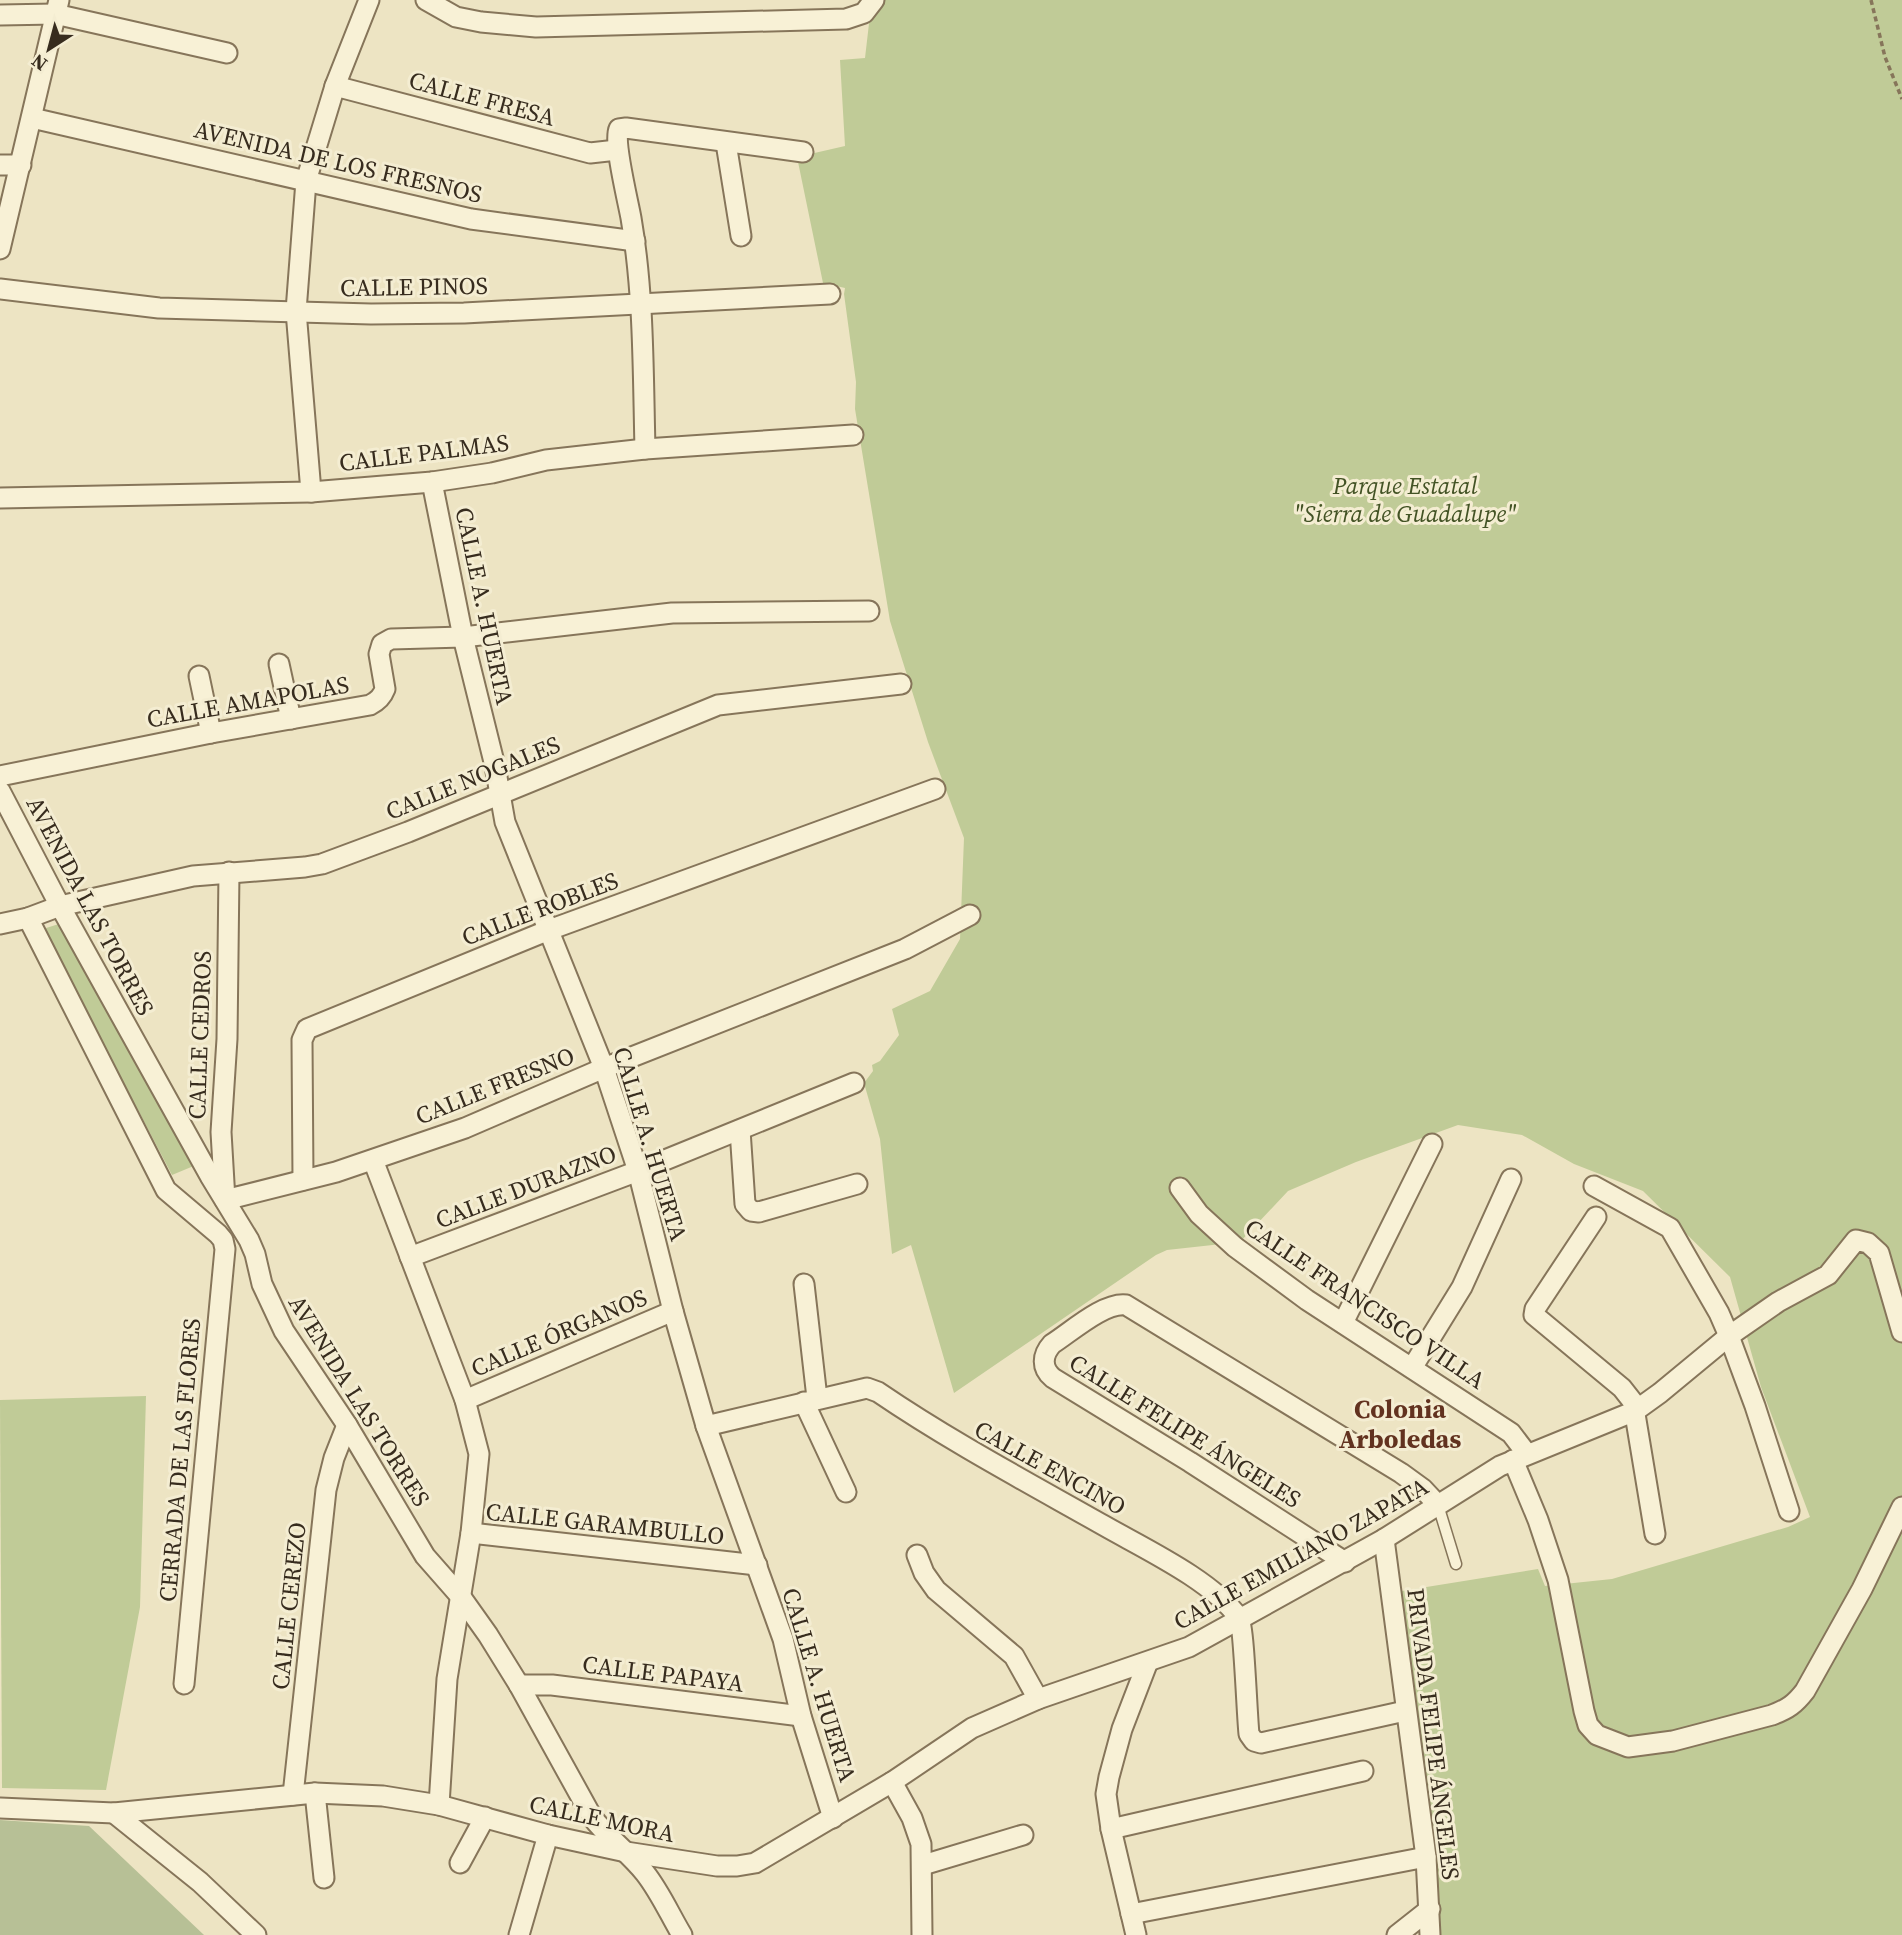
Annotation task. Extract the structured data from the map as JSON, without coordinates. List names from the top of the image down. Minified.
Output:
{"streets":{"street":["CALLE FRESA","AVENIDA DE LOS FRESNOS","CALLE PINOS","CALLE PALMAS","CALLE A. HUERTA","CALLE AMAPOLAS","CALLE NOGALES","AVENIDA LAS TORRES","CALLE ROBLES","CALLE CEDROS","CALLE FRESNO","CALLE DURAZNO","CALLE FRANCISCO VILLA","CALLE ÓRGANOS","CALLE FELIPE ÁNGELES","CERRADA DE LAS FLORES","CALLE ENCINO","CALLE GARAMBULLO","CALLE EMILIANO ZAPATA","CALLE CEREZO","CALLE PAPAYA","PRIVADA FELIPE ÁNGELES","CALLE MORA"]},"crossings":[["CALLE PALMAS","CALLE A. HUERTA"],["CALLE A. HUERTA","CALLE AMAPOLAS"],["CALLE A. HUERTA","CALLE NOGALES"],["CALLE A. HUERTA","CALLE ROBLES"],["CALLE A. HUERTA","CALLE FRESNO"],["CALLE A. HUERTA","CALLE DURAZNO"],["CALLE A. HUERTA","CALLE ÓRGANOS"],["CALLE A. HUERTA","CALLE ENCINO"],["CALLE A. HUERTA","CALLE GARAMBULLO"],["CALLE A. HUERTA","CALLE PAPAYA"],["CALLE A. HUERTA","CALLE MORA"],["CALLE NOGALES","AVENIDA LAS TORRES"],["CALLE NOGALES","CALLE CEDROS"],["CALLE NOGALES","CERRADA DE LAS FLORES"],["AVENIDA LAS TORRES","CALLE CEDROS"],["AVENIDA LAS TORRES","CALLE FRESNO"],["AVENIDA LAS TORRES","CALLE GARAMBULLO"],["AVENIDA LAS TORRES","CALLE CEREZO"],["AVENIDA LAS TORRES","CALLE PAPAYA"],["AVENIDA LAS TORRES","CALLE MORA"],["CALLE ROBLES","CALLE FRESNO"],["CALLE CEDROS","CALLE FRESNO"],["CALLE FRANCISCO VILLA","CALLE EMILIANO ZAPATA"],["CALLE FELIPE ÁNGELES","CALLE EMILIANO ZAPATA"],["CALLE ENCINO","CALLE EMILIANO ZAPATA"],["CALLE GARAMBULLO","CALLE MORA"],["CALLE EMILIANO ZAPATA","PRIVADA FELIPE ÁNGELES"],["CALLE EMILIANO ZAPATA","CALLE MORA"],["CALLE CEREZO","CALLE MORA"]],"districts":["Colonia Arboledas"],"parks":["Parque Estatal \"Sierra de Guadalupe\""],"north":"bottom left"}
